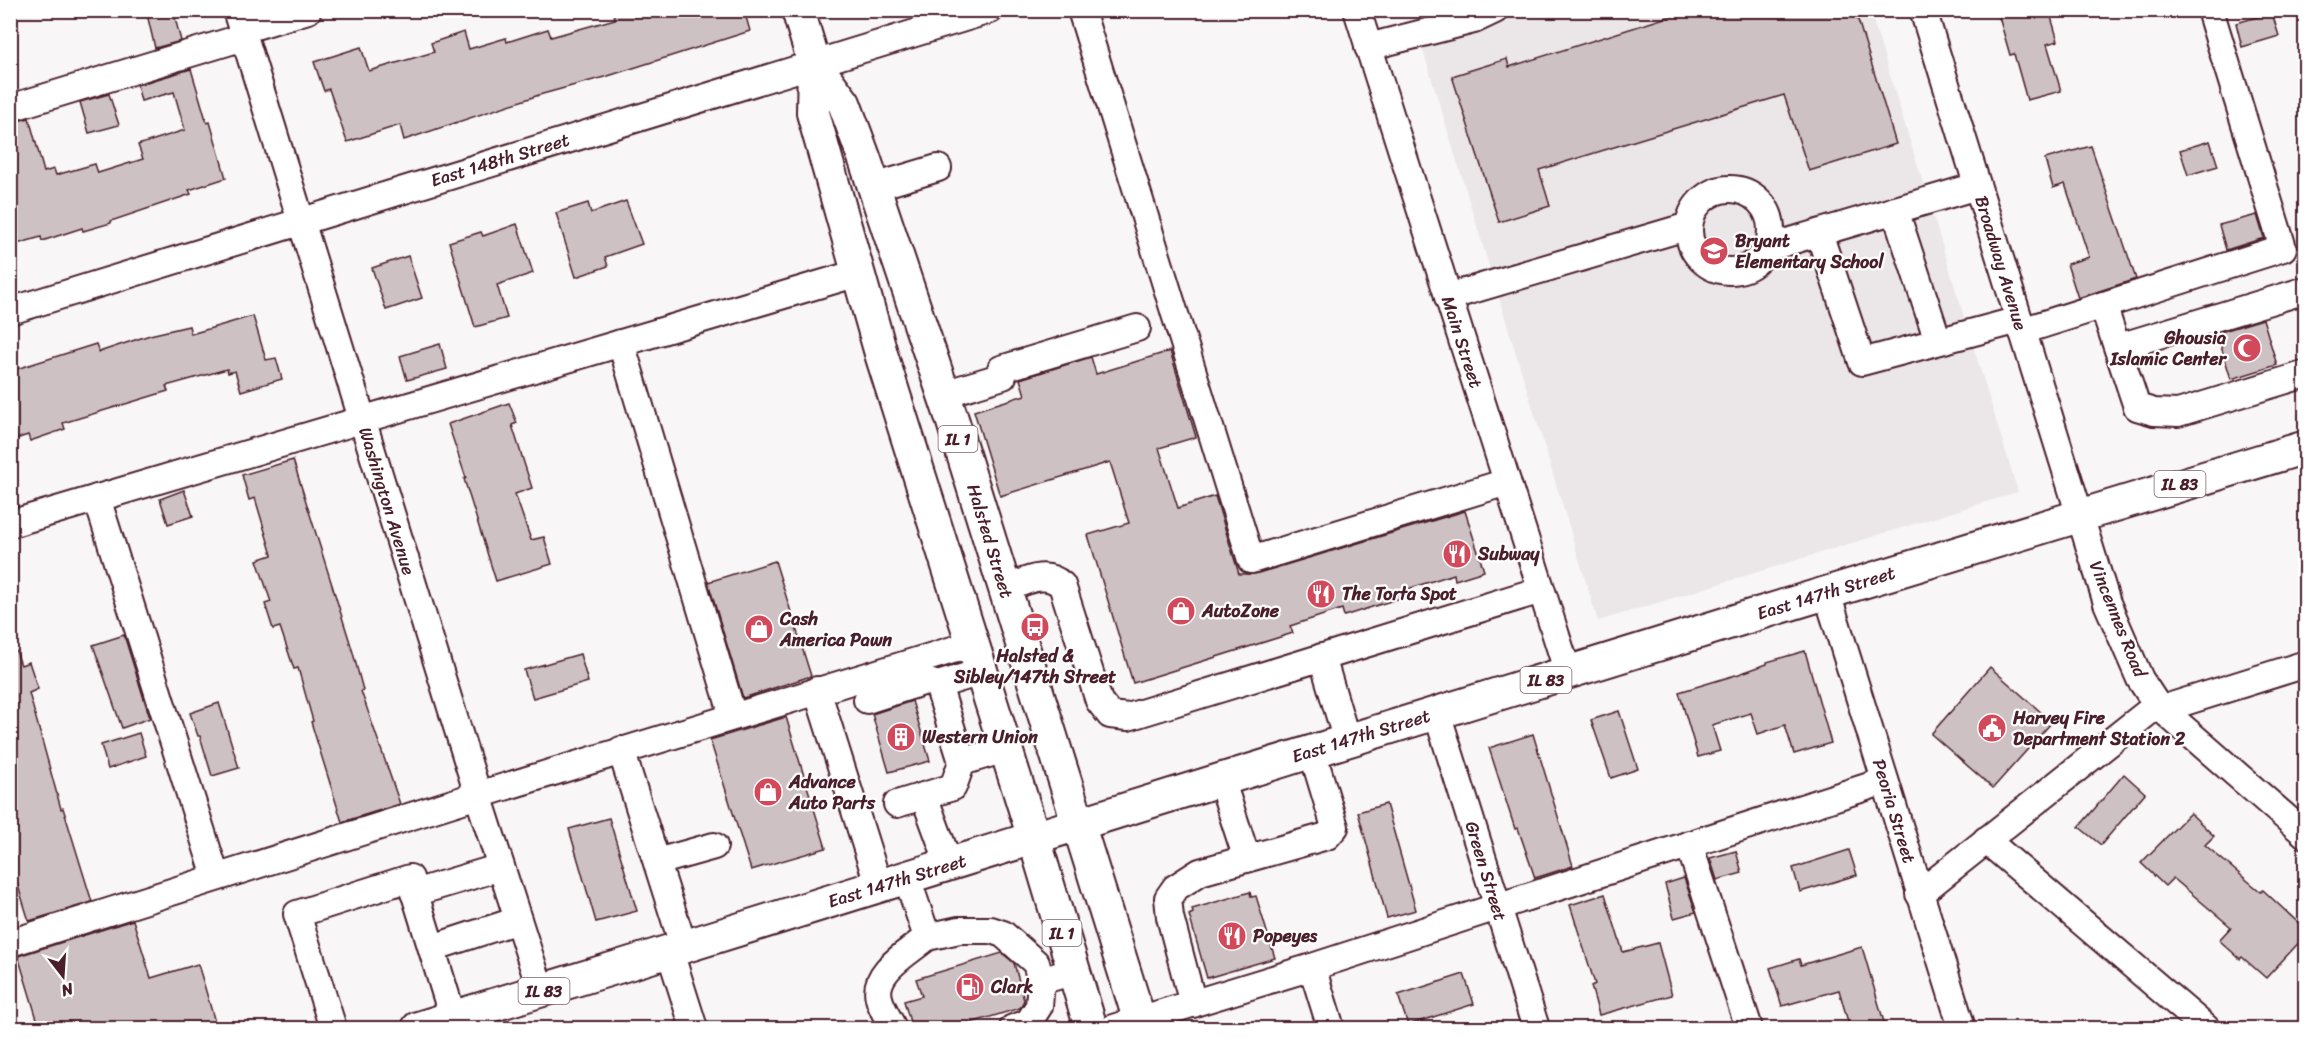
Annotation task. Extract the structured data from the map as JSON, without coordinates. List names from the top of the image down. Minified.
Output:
{"streets":{"main road":["IL 1","IL 83","Halsted Street","East 147th Street"],"street":["East 148th Street","Broadway Avenue","Main Street","Washington Avenue","Vincennes Road","Peoria Street","Green Street"]},"crossings":[["East 148th Street","Washington Avenue"],["East 148th Street","Halsted Street"],["Broadway Avenue","East 147th Street"],["Broadway Avenue","Vincennes Road"],["Main Street","East 147th Street"],["Washington Avenue","East 147th Street"],["Halsted Street","East 147th Street"],["East 147th Street","Vincennes Road"],["East 147th Street","Peoria Street"],["East 147th Street","Green Street"]],"places":{"school or university":["Bryant Elementary School"],"mosque":["Ghousia Islamic Center"],"restaurant":["Subway","The Torta Spot","Popeyes"],"shop":["AutoZone","Cash America Pawn","Advance Auto Parts"],"bus stop":["Halsted & Sibley/147th Street"],"public building":["Harvey Fire Department Station 2"],"building":["Western Union"],"fuel station":["Clark"]},"north":"bottom"}
